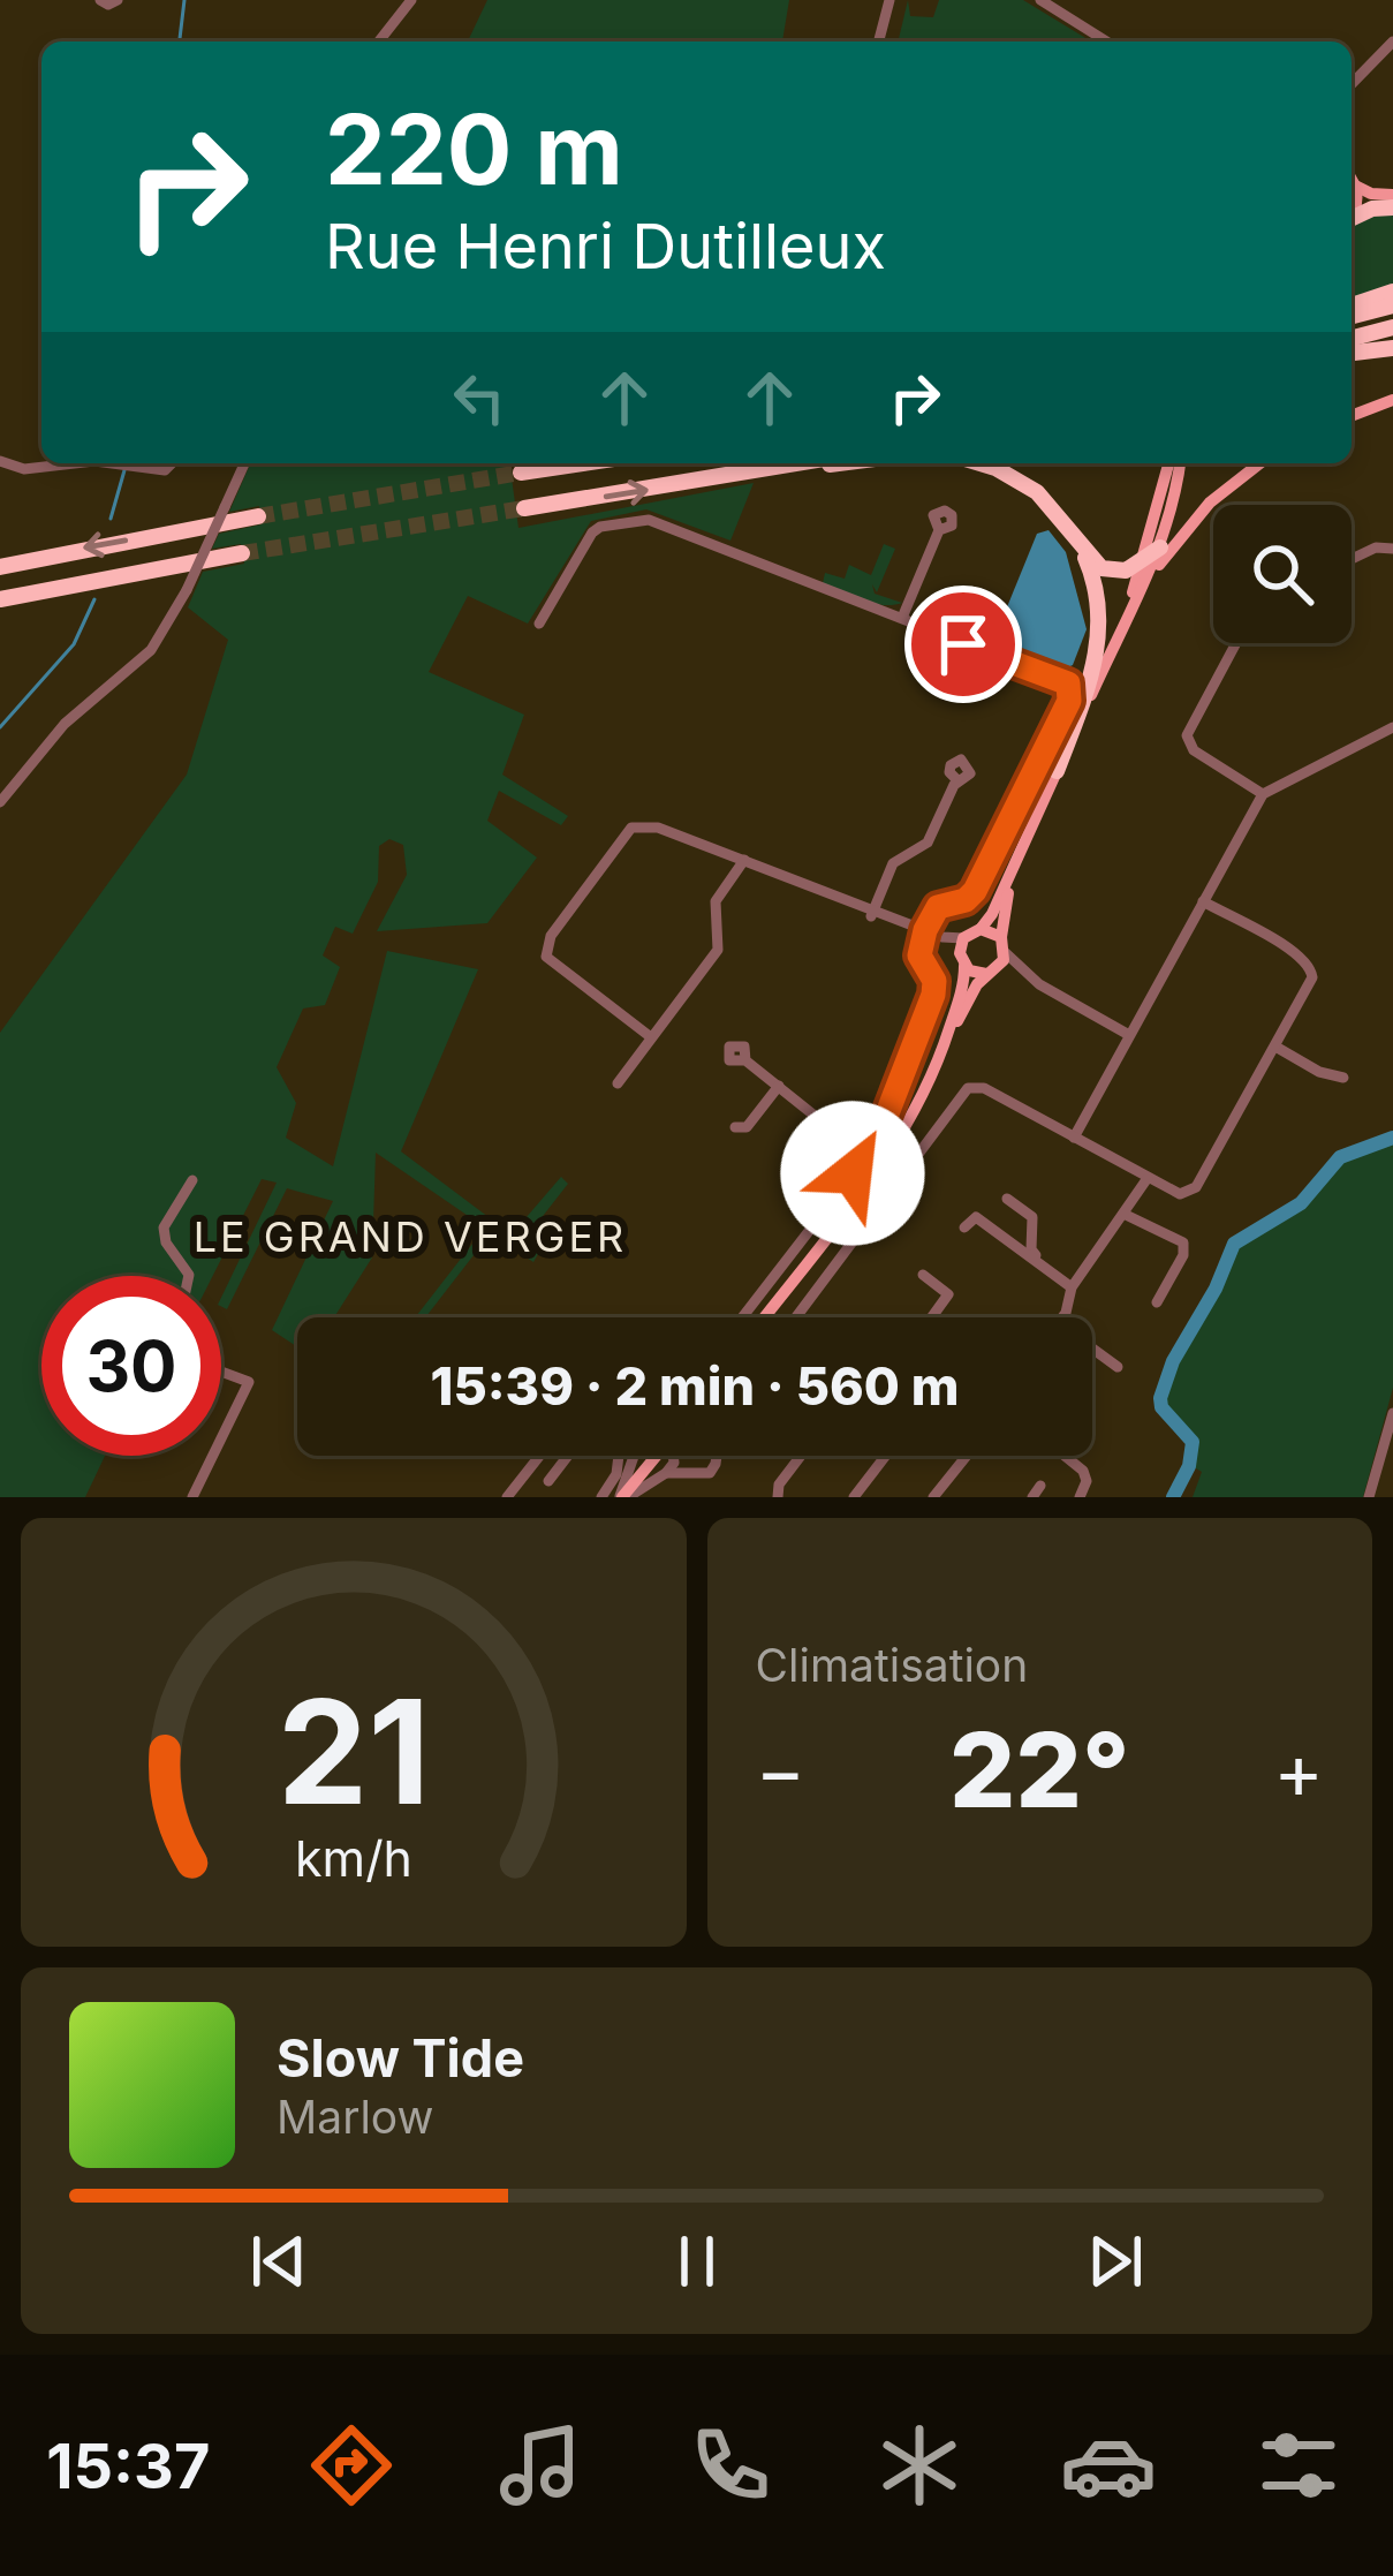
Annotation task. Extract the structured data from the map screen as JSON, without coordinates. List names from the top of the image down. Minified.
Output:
{"districts":["LE GRAND VERGER"],"page":{"turn":["220 m","Rue Henri Dutilleux"],"limit":"30","trip":"15:39 · 2 min · 560 m","tile":"Climatisation","heat":["−","22°","+"],"song":["Slow Tide","Marlow"],"tabs":"15:37","gauge":["21","km/h"]}}
